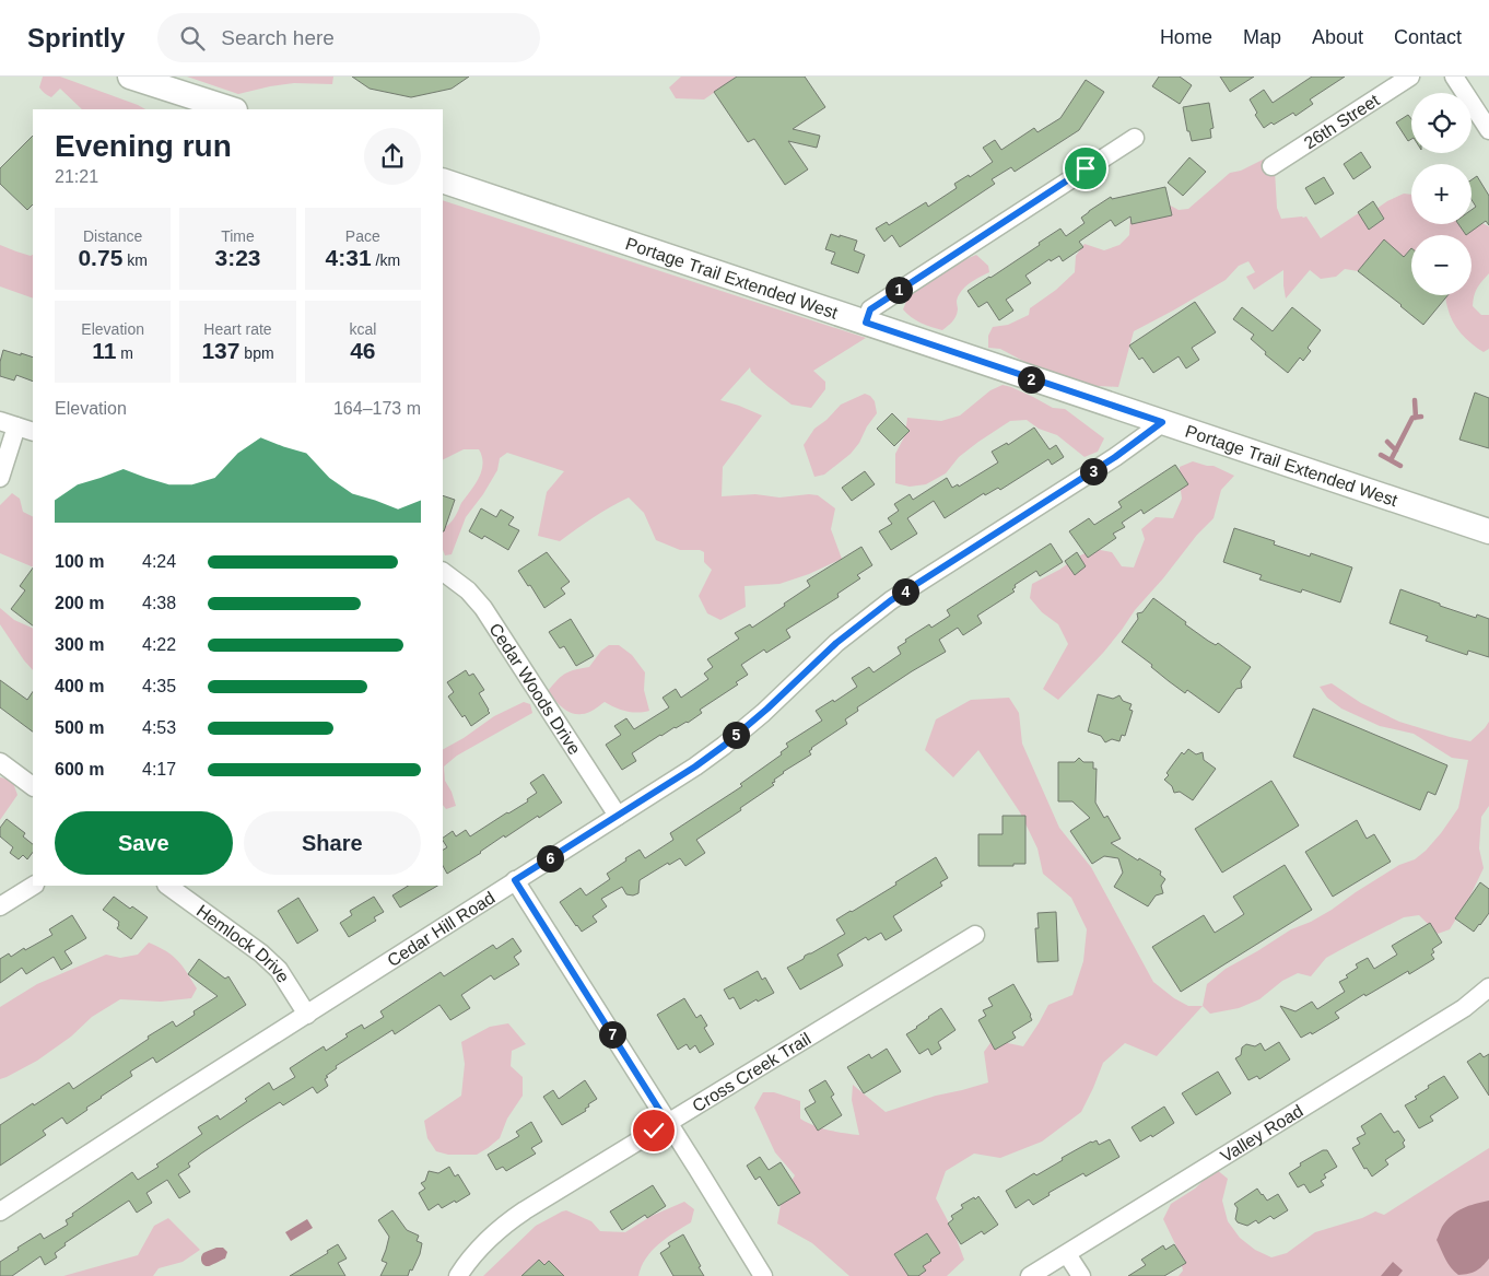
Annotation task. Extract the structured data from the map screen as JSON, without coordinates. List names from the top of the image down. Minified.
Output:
{"streets":{"main road":["Portage Trail Extended West"],"street":["26th Street","Cedar Woods Drive","Cedar Hill Road","Hemlock Drive","Cross Creek Trail","Valley Road"]},"crossings":[["Portage Trail Extended West","Cedar Hill Road"],["Cedar Woods Drive","Cedar Hill Road"],["Cedar Hill Road","Hemlock Drive"]],"page":{"header":"Sprintly","search":"Search here","nav":["Home","Map","About","Contact"],"map_buttons":["+","−"],"heading":["Evening run","21:21"],"stats":[["Distance","0.75 km"],["Time","3:23"],["Pace","4:31 /km"],["Elevation","11 m"],["Heart rate","137 bpm"],["kcal","46"]],"pins":["1","2","3","4","5","6","7"],"chart":["Elevation","164–173 m"],"list":[{"name":"100 m","note":"4:24"},{"name":"200 m","note":"4:38"},{"name":"300 m","note":"4:22"},{"name":"400 m","note":"4:35"},{"name":"500 m","note":"4:53"},{"name":"600 m","note":"4:17"}],"buttons":["Save","Share"]}}
